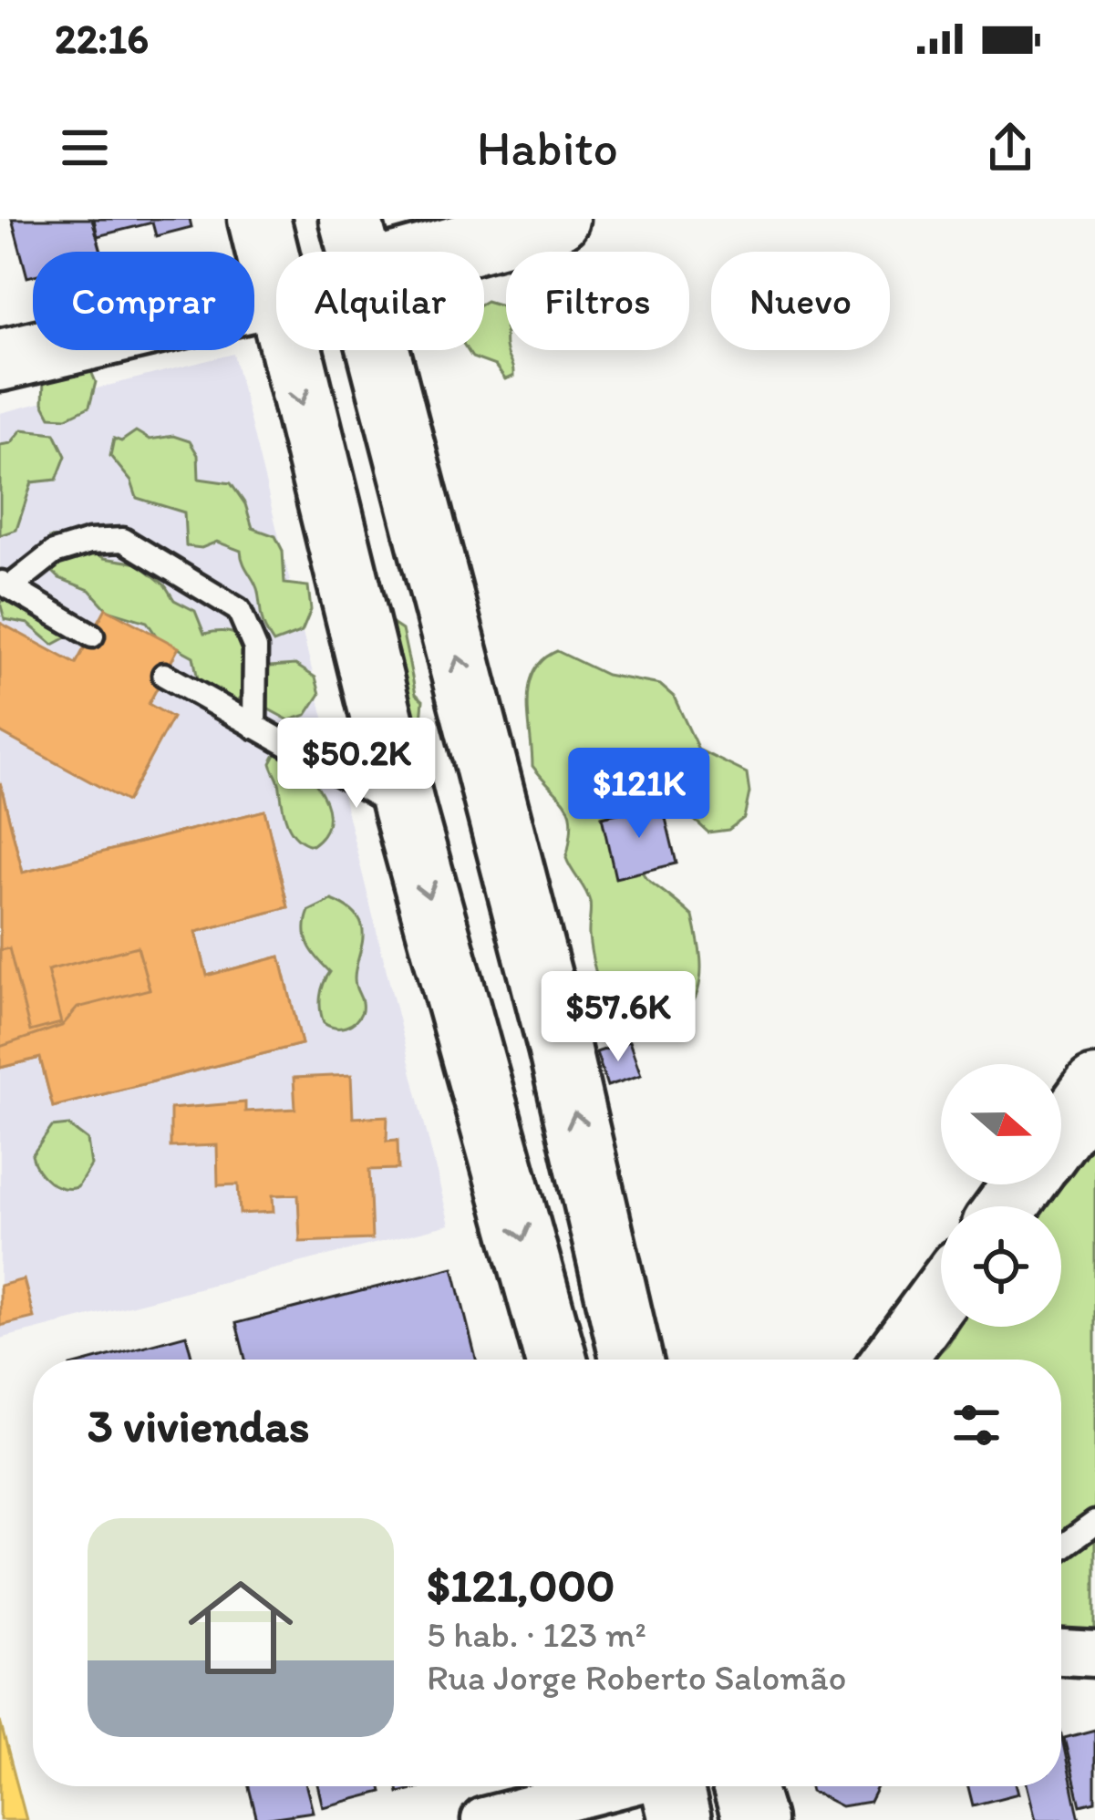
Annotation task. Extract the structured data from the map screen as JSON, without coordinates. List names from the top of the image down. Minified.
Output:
{"north":"right","page":{"status":"22:16","header":"Habito","chip":["Comprar","Alquilar","Filtros","Nuevo"],"price":["$50.2K","$121K","$57.6K"],"heading":"3 viviendas","list":[{"name":"$121,000","note":"5 hab. · 123 m² · Rua Jorge Roberto Salomão"}]}}
